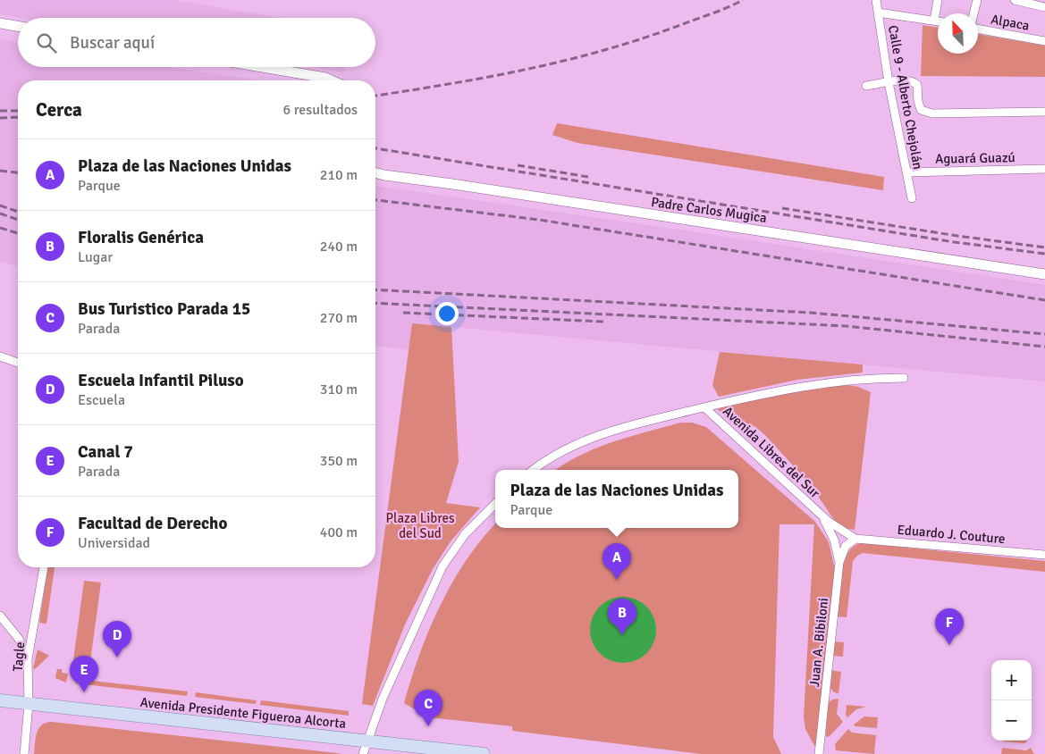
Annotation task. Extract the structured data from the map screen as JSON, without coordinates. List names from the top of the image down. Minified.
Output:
{"streets":{"main road":["Avenida Presidente Figueroa Alcorta"],"street":["Alpaca","Calle 9 - Alberto Chejolán","Aguará Guazú","Padre Carlos Mugica","Avenida Libres del Sur","Eduardo J. Couture","Juan A. Bibiloni","Tagle"]},"crossings":[["Calle 9 - Alberto Chejolán","Aguará Guazú"],["Avenida Libres del Sur","Eduardo J. Couture"],["Avenida Libres del Sur","Juan A. Bibiloni"],["Eduardo J. Couture","Juan A. Bibiloni"],["Tagle","Avenida Presidente Figueroa Alcorta"]],"parks":["Plaza Libres del Sud"],"north":"top left","page":{"search":"Buscar aquí","heading":["Cerca","6 resultados"],"list":[{"mark":"A","name":"Plaza de las Naciones Unidas","note":"Parque","value":"210 m"},{"mark":"B","name":"Floralis Genérica","note":"Lugar","value":"240 m"},{"mark":"C","name":"Bus Turistico Parada 15","note":"Parada","value":"270 m"},{"mark":"D","name":"Escuela Infantil Piluso","note":"Escuela","value":"310 m"},{"mark":"E","name":"Canal 7","note":"Parada","value":"350 m"},{"mark":"F","name":"Facultad de Derecho","note":"Universidad","value":"400 m"}],"popup":["Plaza de las Naciones Unidas","Parque"],"pins":["A","B","F","D","E","C"],"map_buttons":["+","−"]}}
